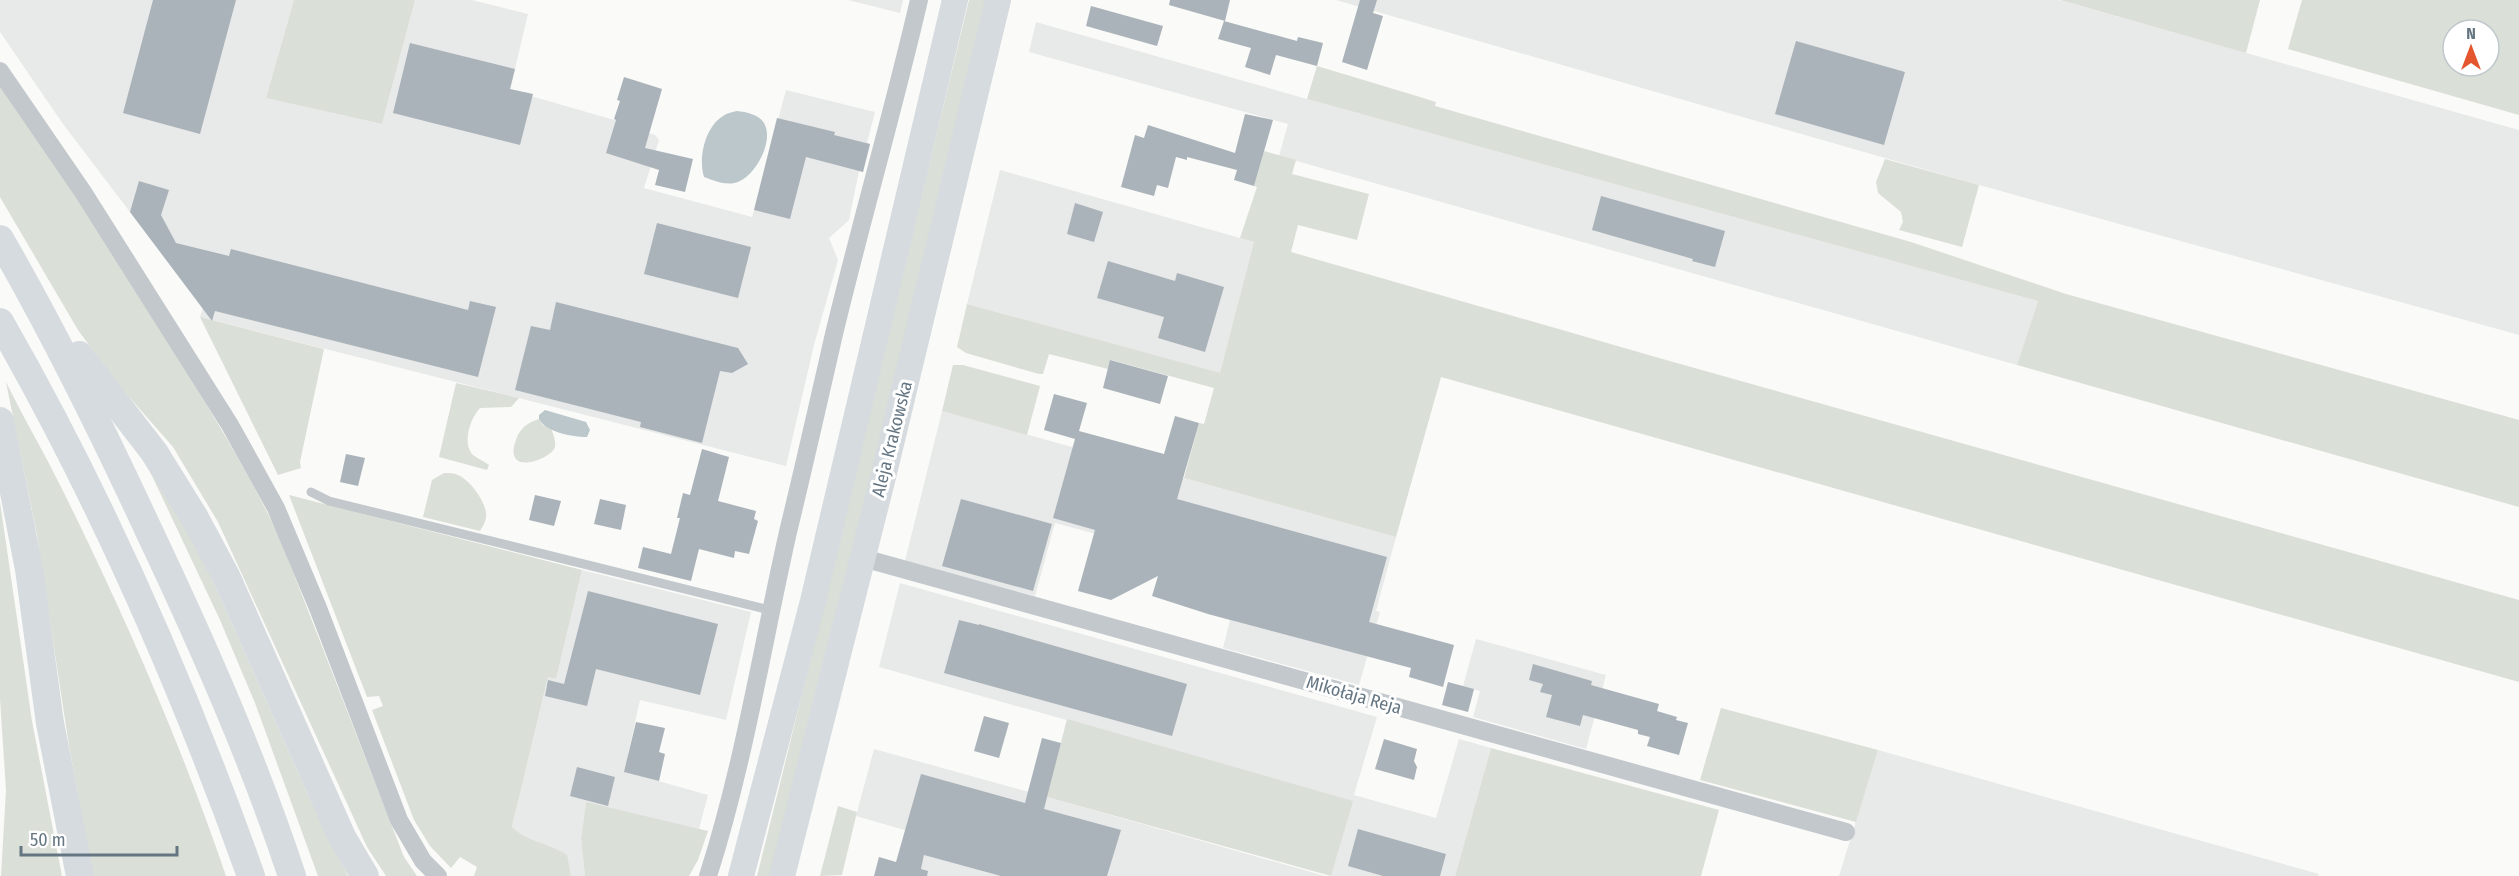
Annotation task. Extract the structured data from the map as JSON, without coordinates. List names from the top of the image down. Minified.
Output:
{"streets":{"main road":["Aleja Krakowska"],"street":["Mikołaja Reja"]},"crossings":[["Aleja Krakowska","Mikołaja Reja"]],"scale_bar":"50 m","north":"top"}
